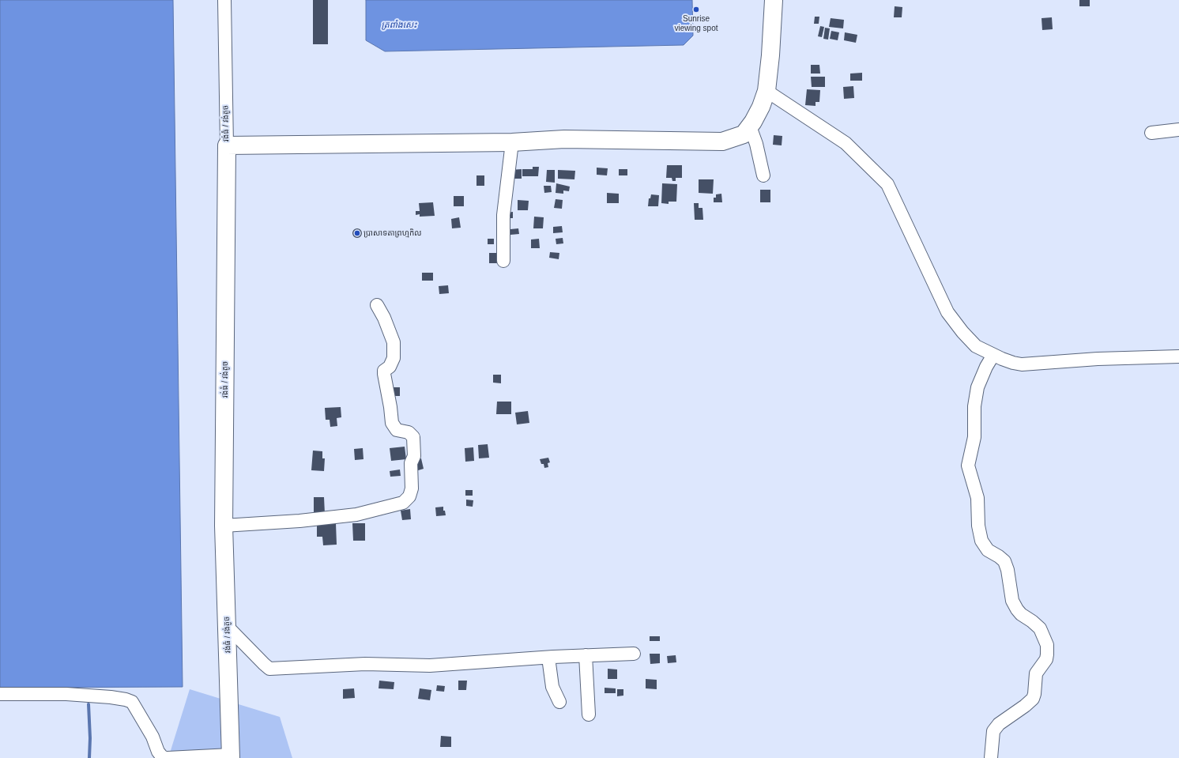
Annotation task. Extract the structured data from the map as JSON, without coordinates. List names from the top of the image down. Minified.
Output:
{"streets":{"main road":["វង់ធំ / វង់តូច"]},"water":["ត្រពាំងសេះ"],"places":["Sunrise viewing spot","ប្រាសាទតាព្រហ្មកិល"]}
